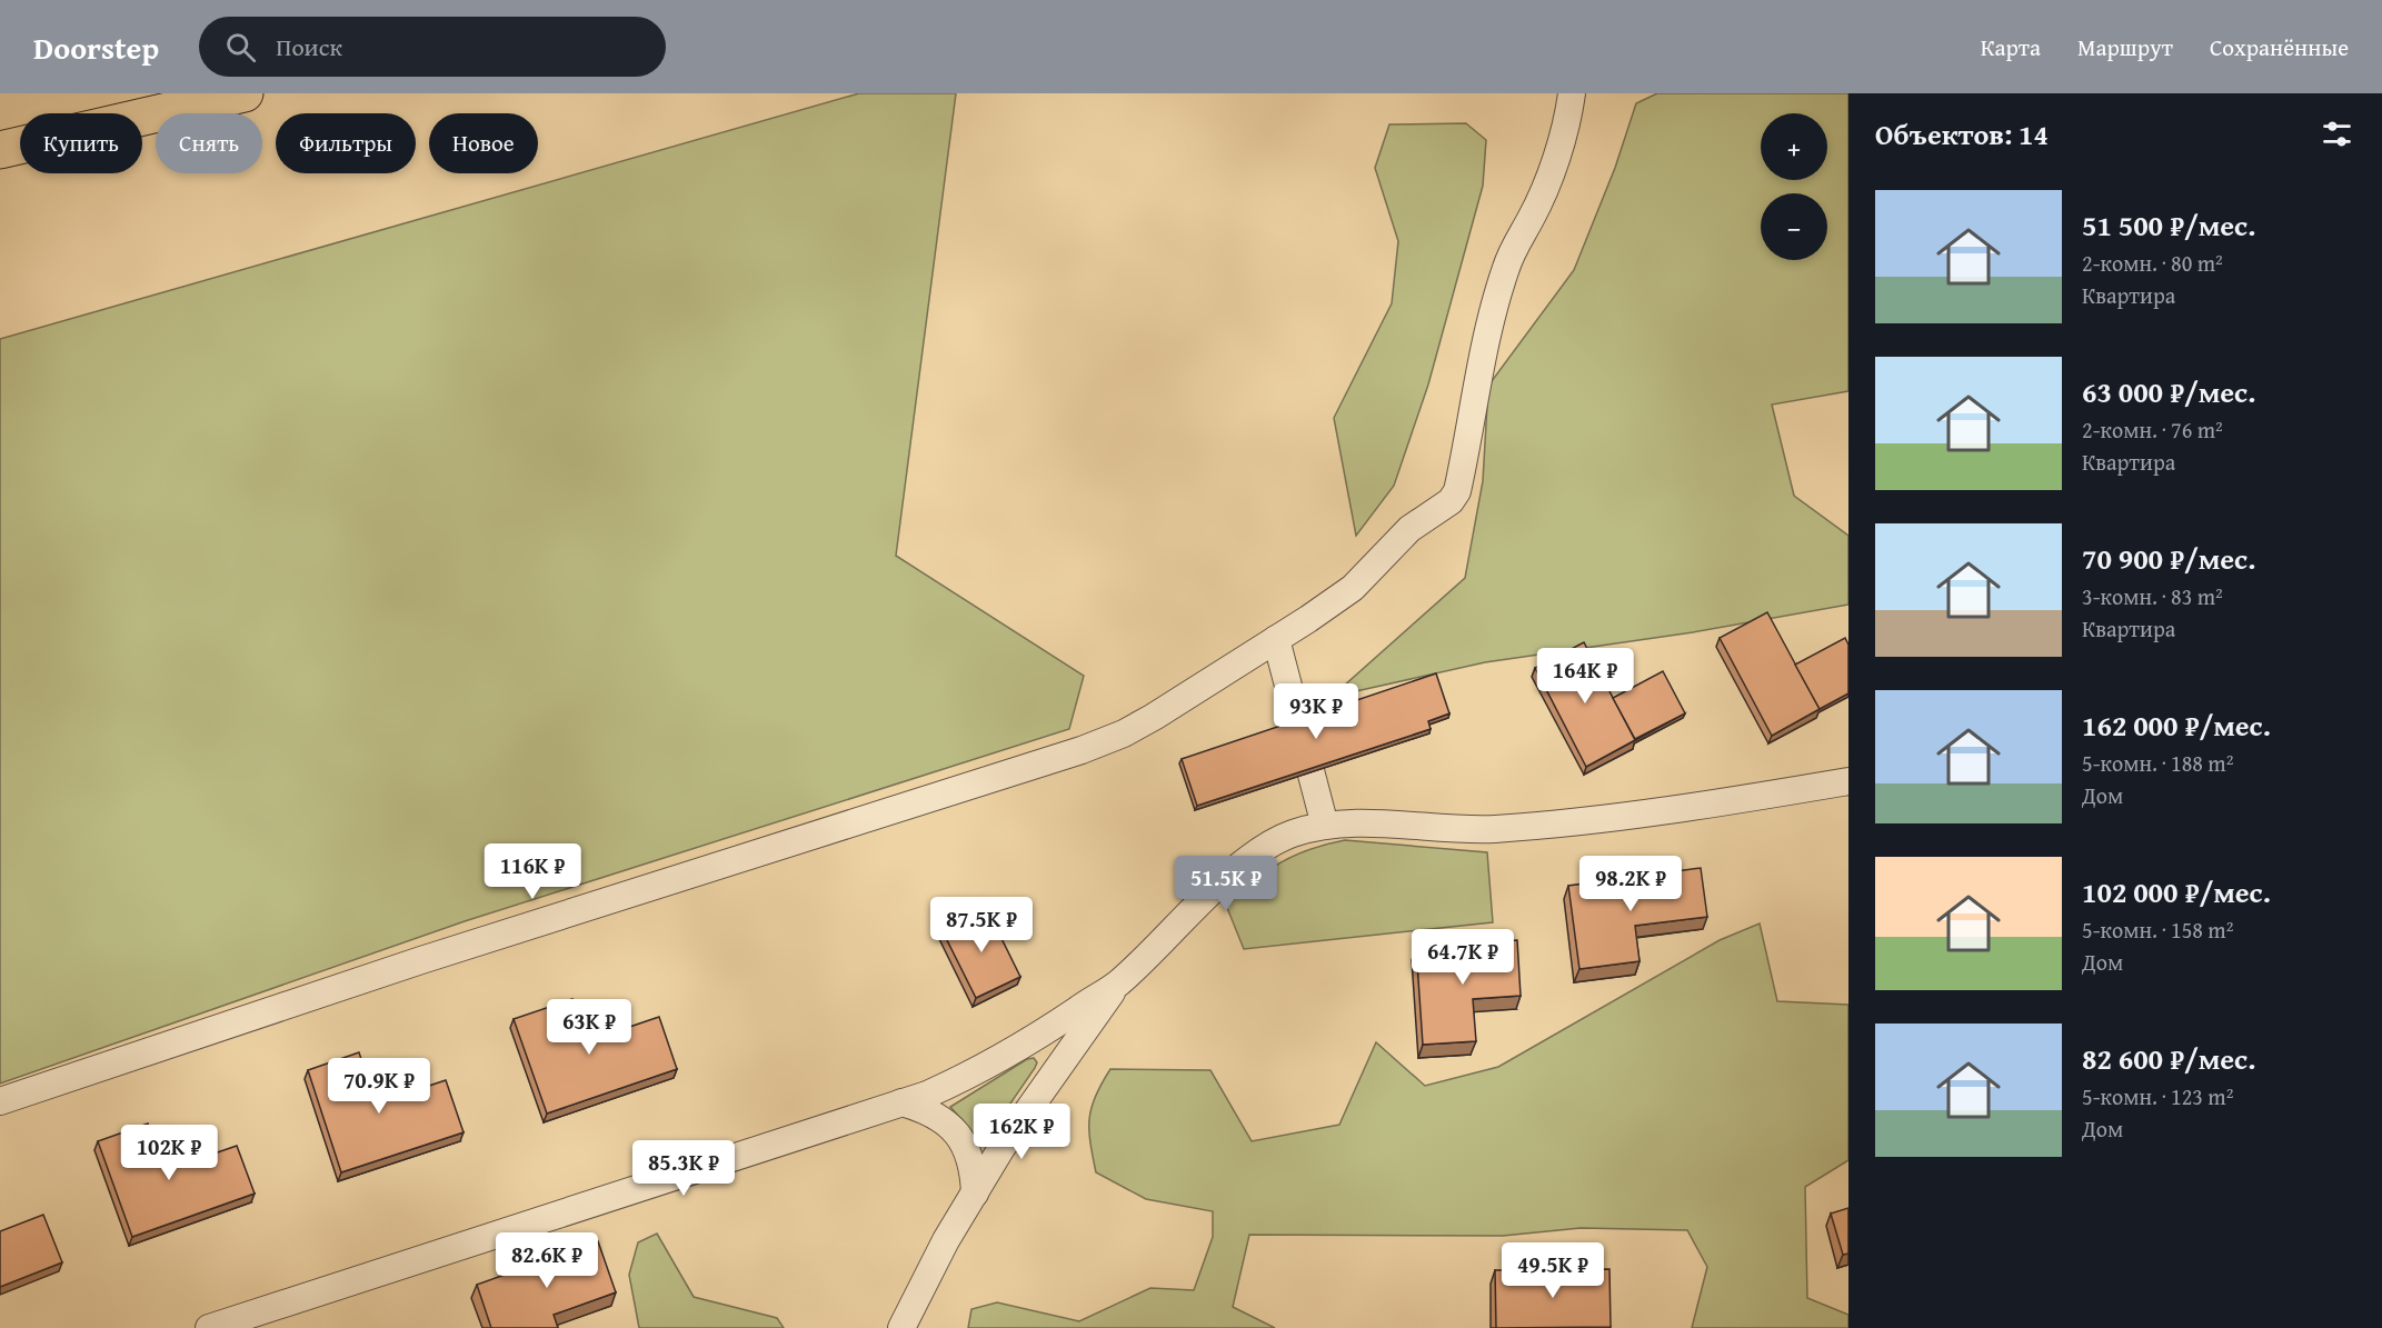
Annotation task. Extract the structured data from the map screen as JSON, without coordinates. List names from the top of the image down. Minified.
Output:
{"page":{"header":"Doorstep","search":"Поиск","nav":["Карта","Маршрут","Сохранённые"],"heading":"Объектов: 14","map_buttons":["+","−"],"chip":["Купить","Снять","Фильтры","Новое"],"list":[{"name":"51 500 ₽/мес.","note":"2-комн. · 80 m² · Квартира"},{"name":"63 000 ₽/мес.","note":"2-комн. · 76 m² · Квартира"},{"name":"70 900 ₽/мес.","note":"3-комн. · 83 m² · Квартира"},{"name":"162 000 ₽/мес.","note":"5-комн. · 188 m² · Дом"},{"name":"102 000 ₽/мес.","note":"5-комн. · 158 m² · Дом"},{"name":"82 600 ₽/мес.","note":"5-комн. · 123 m² · Дом"}],"price":["164K ₽","93K ₽","116K ₽","51.5K ₽","98.2K ₽","87.5K ₽","64.7K ₽","63K ₽","70.9K ₽","162K ₽","102K ₽","85.3K ₽","82.6K ₽","49.5K ₽"]}}
